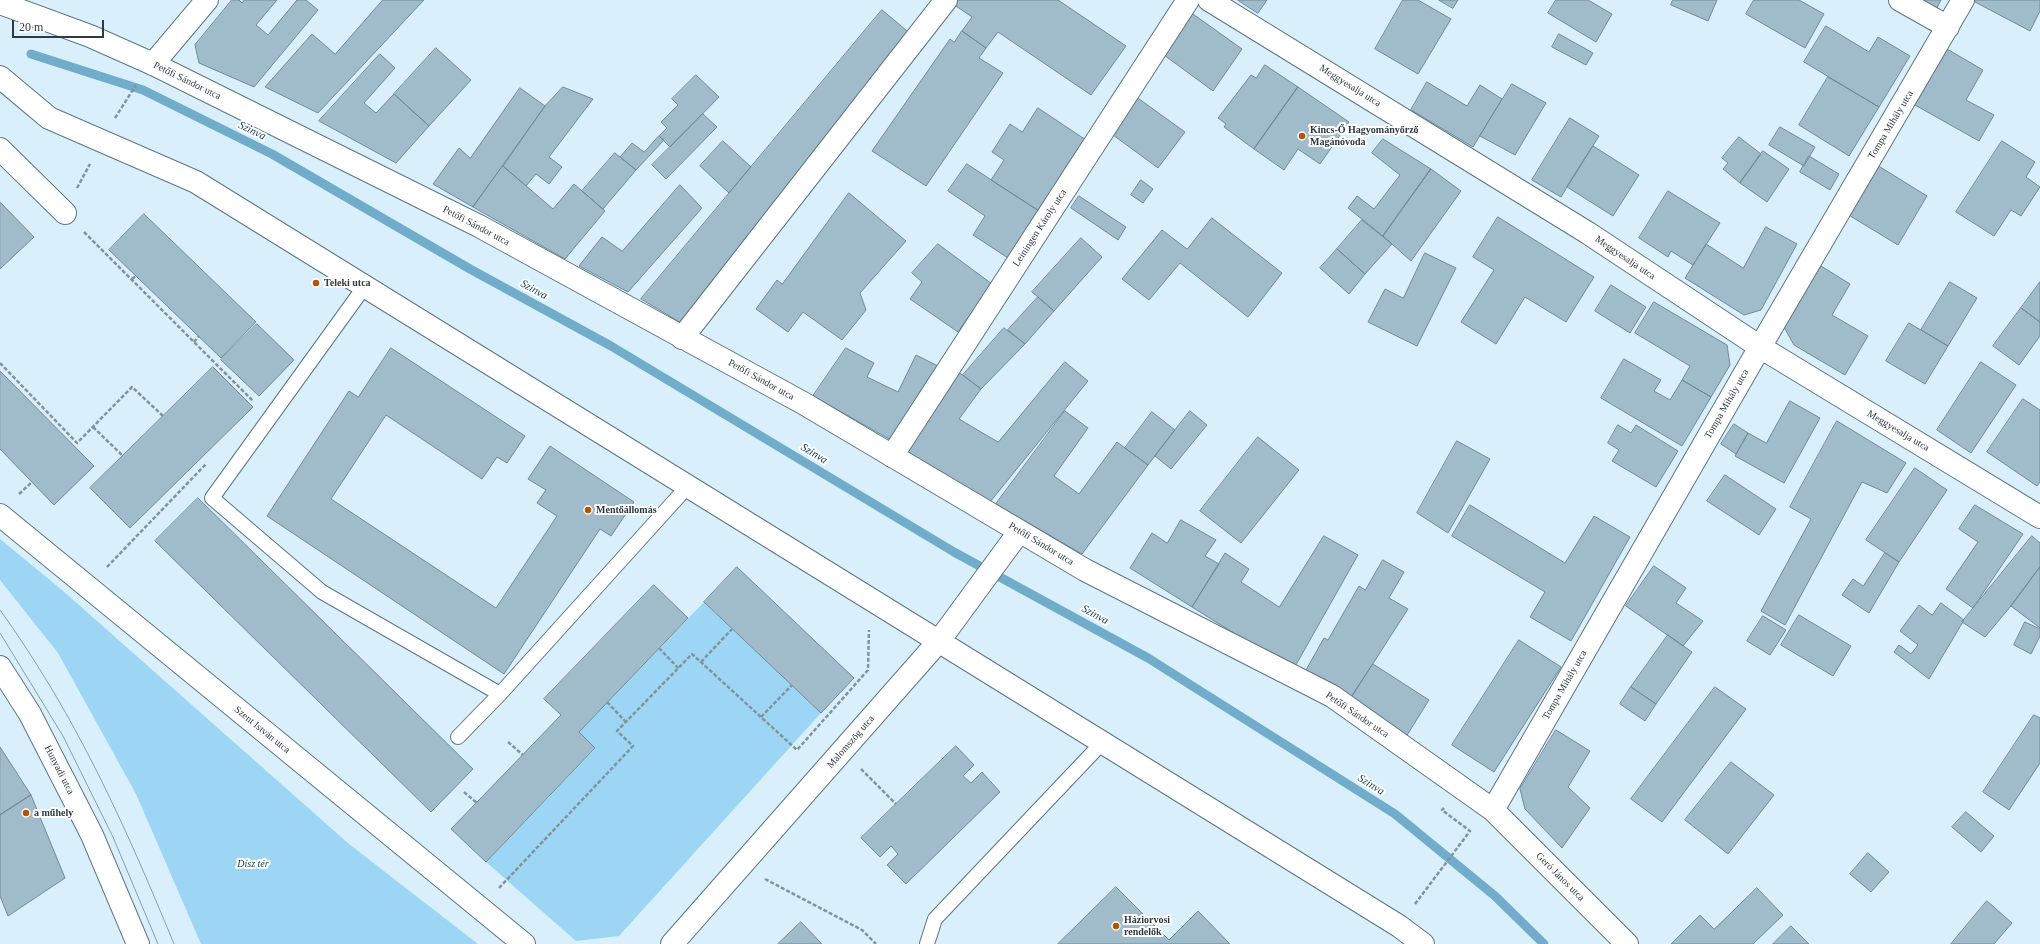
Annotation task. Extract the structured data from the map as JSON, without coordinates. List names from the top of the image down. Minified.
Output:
{"streets":{"street":["Petőfi Sándor utca","Meggyesalja utca","Tompa Mihály utca","Leiningen Károly utca","Szent István utca","Malomszög utca","Hunyadi utca","Geró János utca"]},"crossings":[["Petőfi Sándor utca","Tompa Mihály utca"],["Petőfi Sándor utca","Leiningen Károly utca"],["Petőfi Sándor utca","Malomszög utca"],["Petőfi Sándor utca","Geró János utca"],["Meggyesalja utca","Tompa Mihály utca"],["Tompa Mihály utca","Geró János utca"]],"water":["Szinva"],"parks":["Dísz tér"],"places":["Kincs-Ő Hagyományőrző Magánóvoda","Teleki utca","Mentőállomás","a műhely","Háziorvosi rendelők"],"scale_bar":"20 m"}
